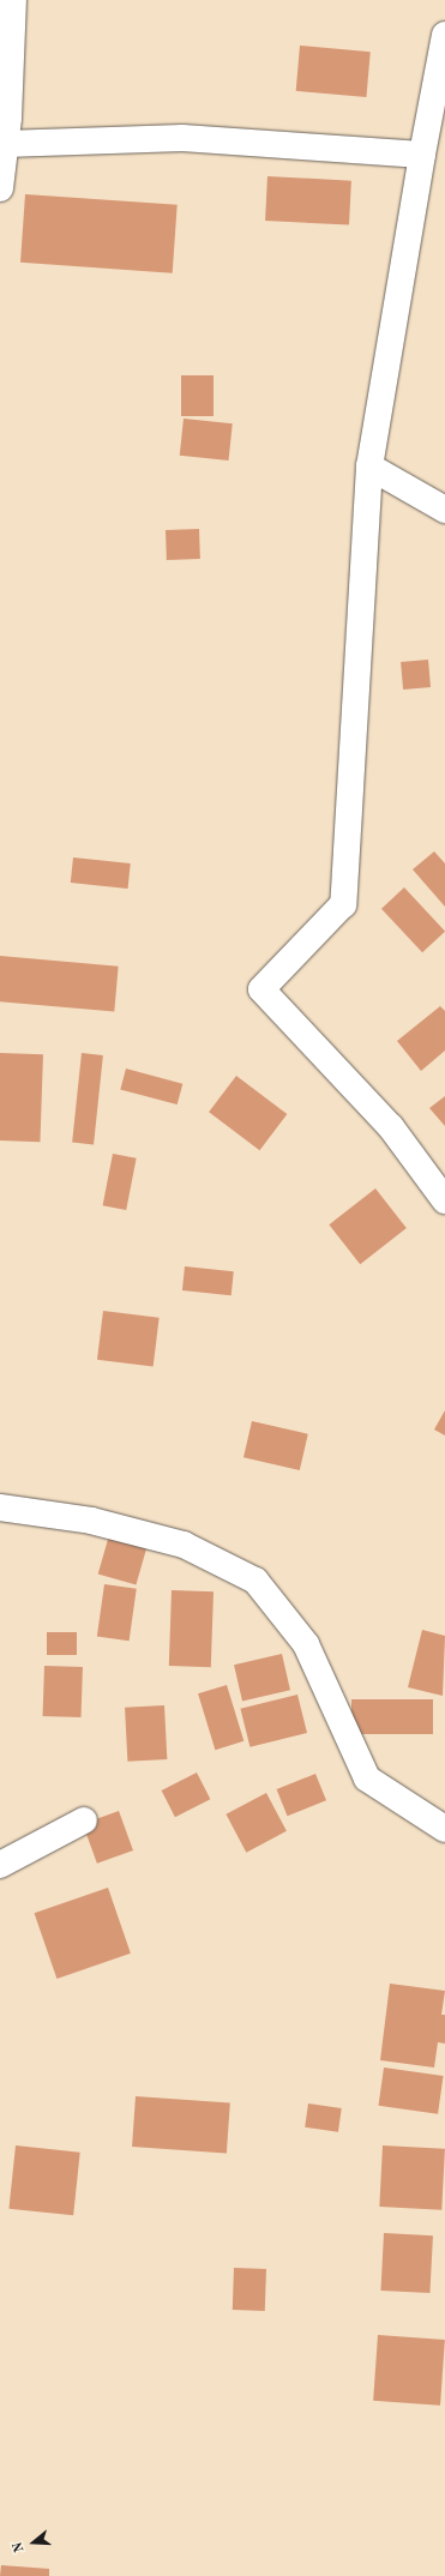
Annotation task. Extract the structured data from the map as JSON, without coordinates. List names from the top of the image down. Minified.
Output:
{"north":"left"}
